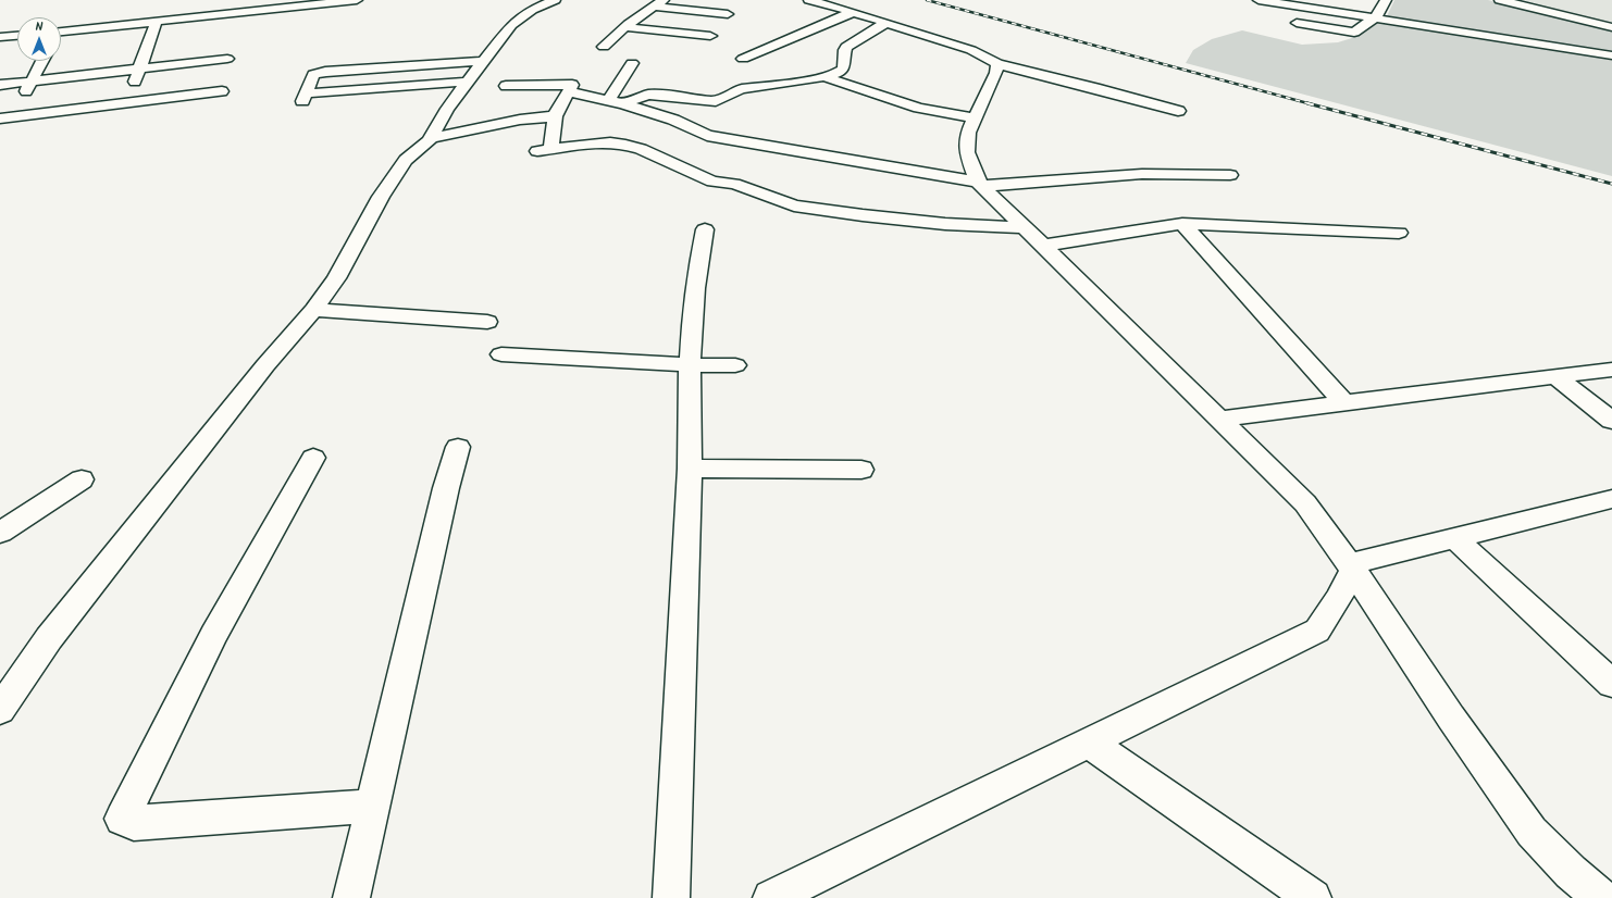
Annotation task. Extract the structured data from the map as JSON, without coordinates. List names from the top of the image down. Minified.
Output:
{"north":"top"}
